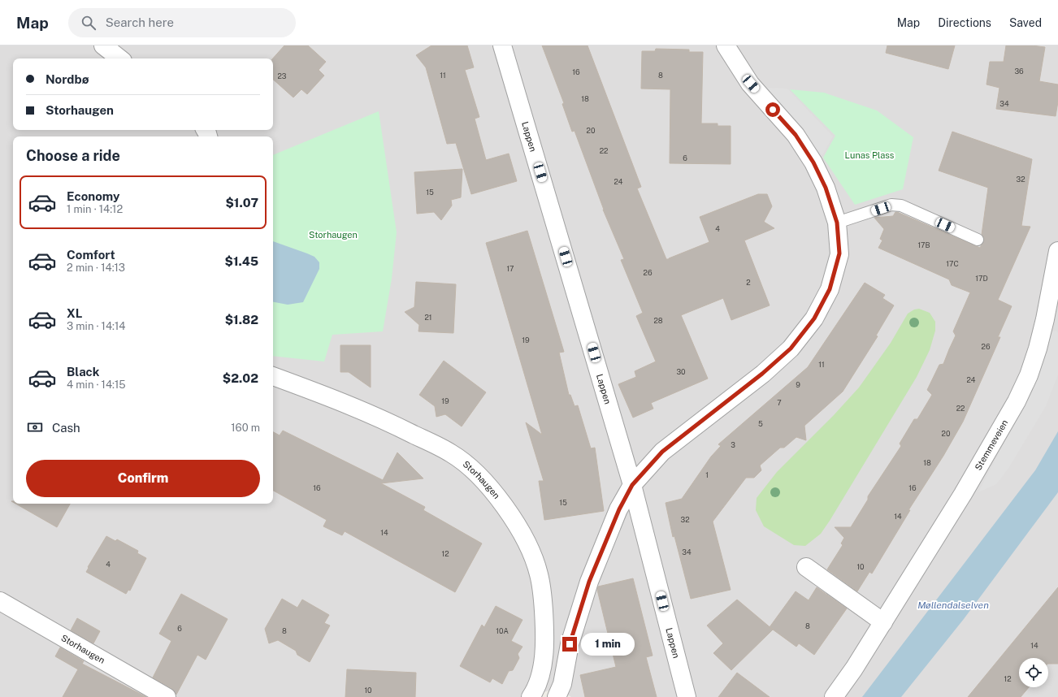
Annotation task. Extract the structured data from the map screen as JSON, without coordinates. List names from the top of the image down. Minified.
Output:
{"streets":{"street":["Lappen","Stemmeveien","Storhaugen"]},"water":["Møllendalselven"],"parks":["Lunas Plass","Storhaugen"],"house_numbers":["36","16","11","8","23","18","34","20","22","6","32","24","15","4","17B","17C","17","26","17D","2","21","28","19","26","11","30","24","9","19","7","22","5","20","3","18","1","16","16","15","14","32","14","34","12","4","10","8","6","8","10A","14","12","10"],"page":{"header":"Map","search":"Search here","nav":["Map","Directions","Saved"],"banner":["Nordbø","Storhaugen"],"heading":"Choose a ride","list":[{"name":"Economy","note":"1 min · 14:12","value":"$1.07"},{"name":"Comfort","note":"2 min · 14:13","value":"$1.45"},{"name":"XL","note":"3 min · 14:14","value":"$1.82"},{"name":"Black","note":"4 min · 14:15","value":"$2.02"}],"pay":["Cash","160 m"],"buttons":"Confirm","bubble":"1 min"}}
